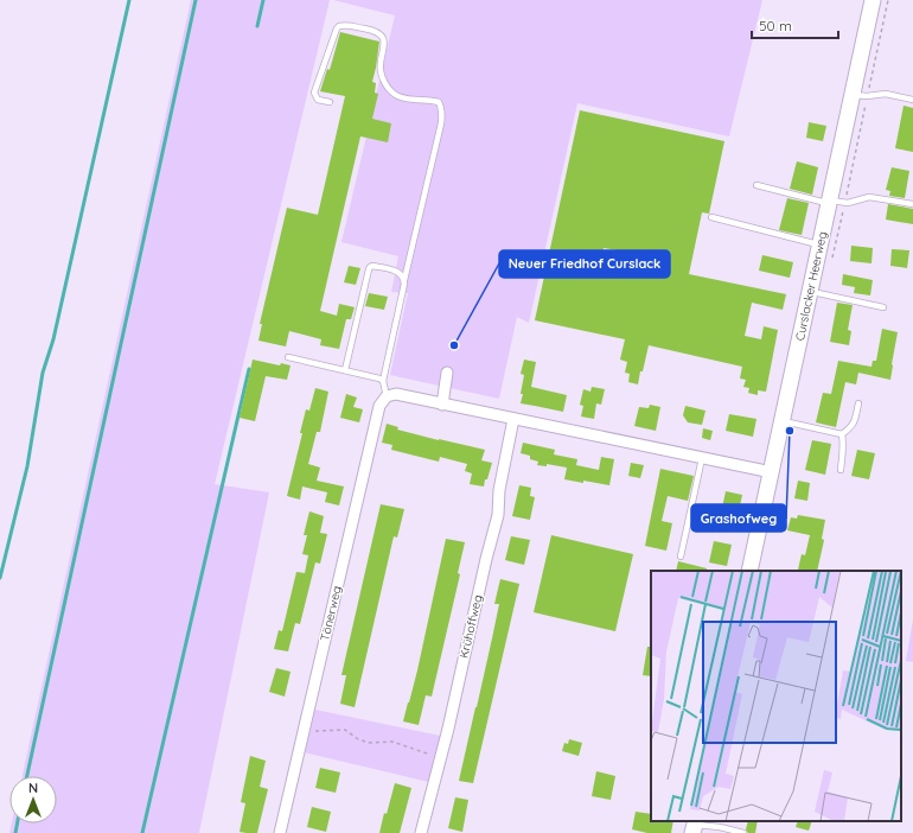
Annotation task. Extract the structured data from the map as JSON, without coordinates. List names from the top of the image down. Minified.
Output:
{"streets":{"main road":["Curslacker Heerweg"],"street":["Tönerweg","Krühoffweg"]},"places":["Neuer Friedhof Curslack","Grashofweg"],"scale_bar":"50 m","north":"top"}
